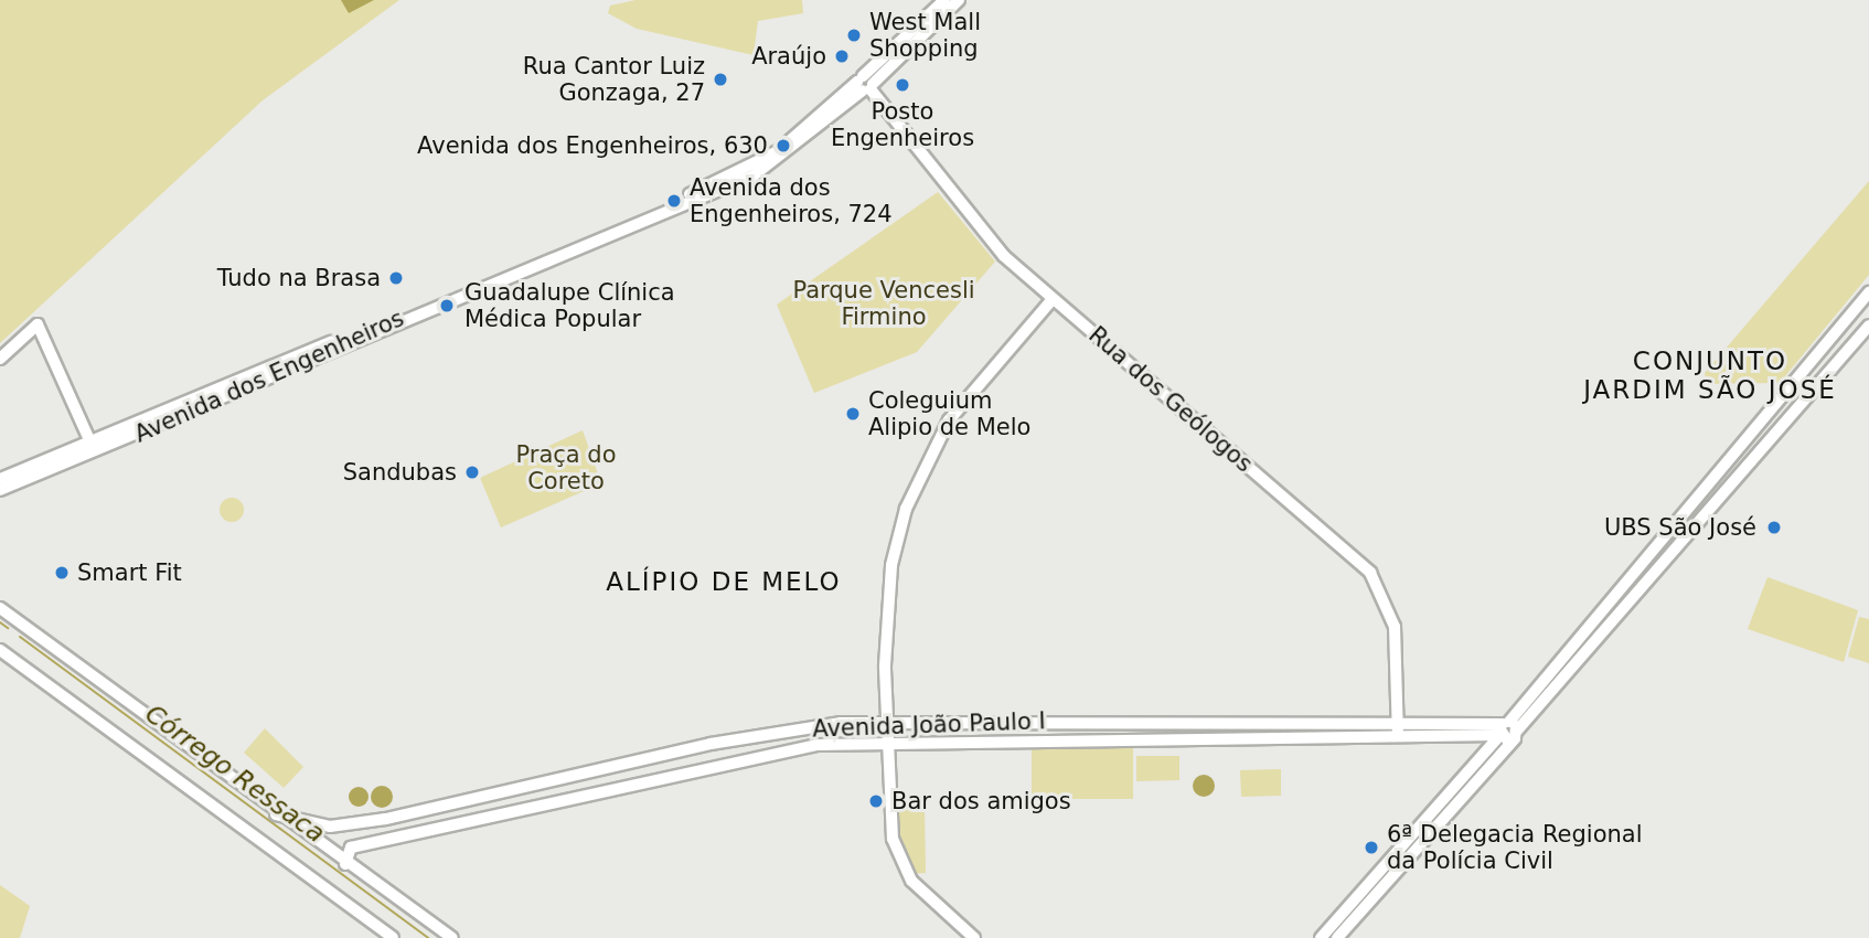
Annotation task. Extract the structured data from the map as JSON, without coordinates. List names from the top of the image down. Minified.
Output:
{"streets":{"main road":["Avenida dos Engenheiros","Rua dos Geólogos","Avenida João Paulo I"]},"crossings":[["Avenida dos Engenheiros","Rua dos Geólogos"],["Rua dos Geólogos","Avenida João Paulo I"]],"districts":["CONJUNTO JARDIM SÃO JOSÉ","ALÍPIO DE MELO"],"water":["Córrego Ressaca"],"parks":["Parque Vencesli Firmino","Praça do Coreto"],"places":["West Mall Shopping","Araújo","Rua Cantor Luiz Gonzaga, 27","Posto Engenheiros","Avenida dos Engenheiros, 630","Avenida dos Engenheiros, 724","Tudo na Brasa","Guadalupe Clínica Médica Popular","Coleguium Alipio de Melo","Sandubas","UBS São José","Smart Fit","Bar dos amigos","6ª Delegacia Regional da Polícia Civil"]}
